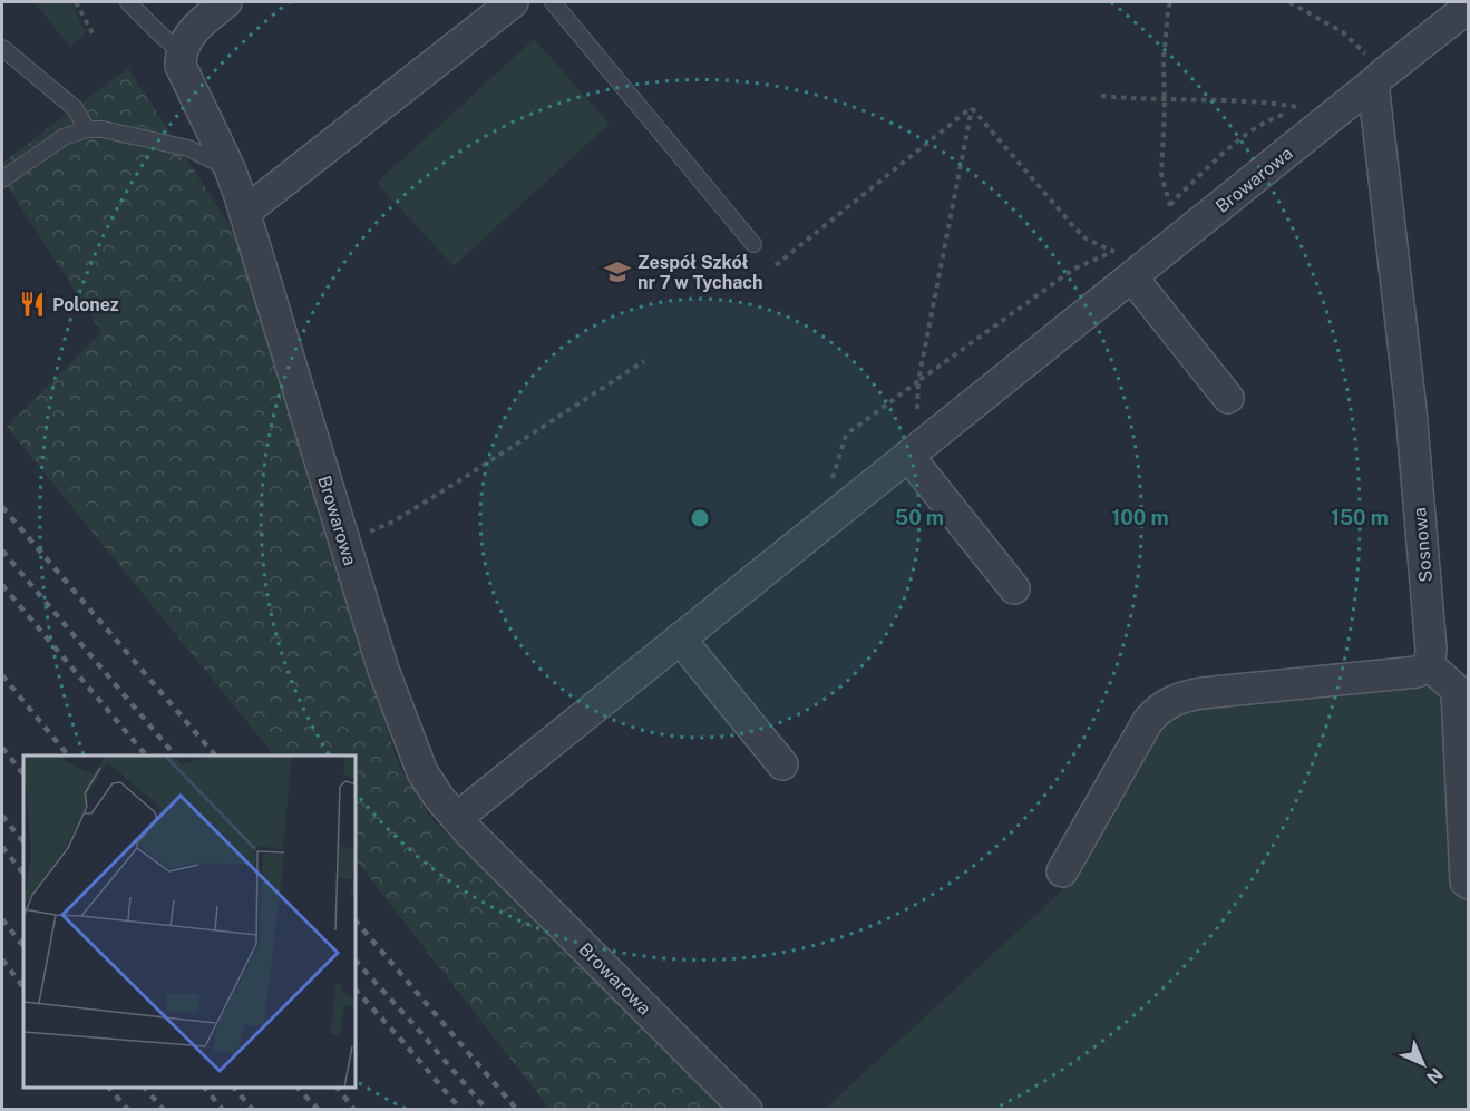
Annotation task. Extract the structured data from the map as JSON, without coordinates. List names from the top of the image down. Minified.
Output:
{"streets":{"street":["Browarowa","Sosnowa"]},"crossings":[["Browarowa","Sosnowa"]],"places":{"school or university":["Zespół Szkół nr 7 w Tychach"],"restaurant":["Polonez"]},"north":"bottom right","rings":["50 m","100 m","150 m"]}
